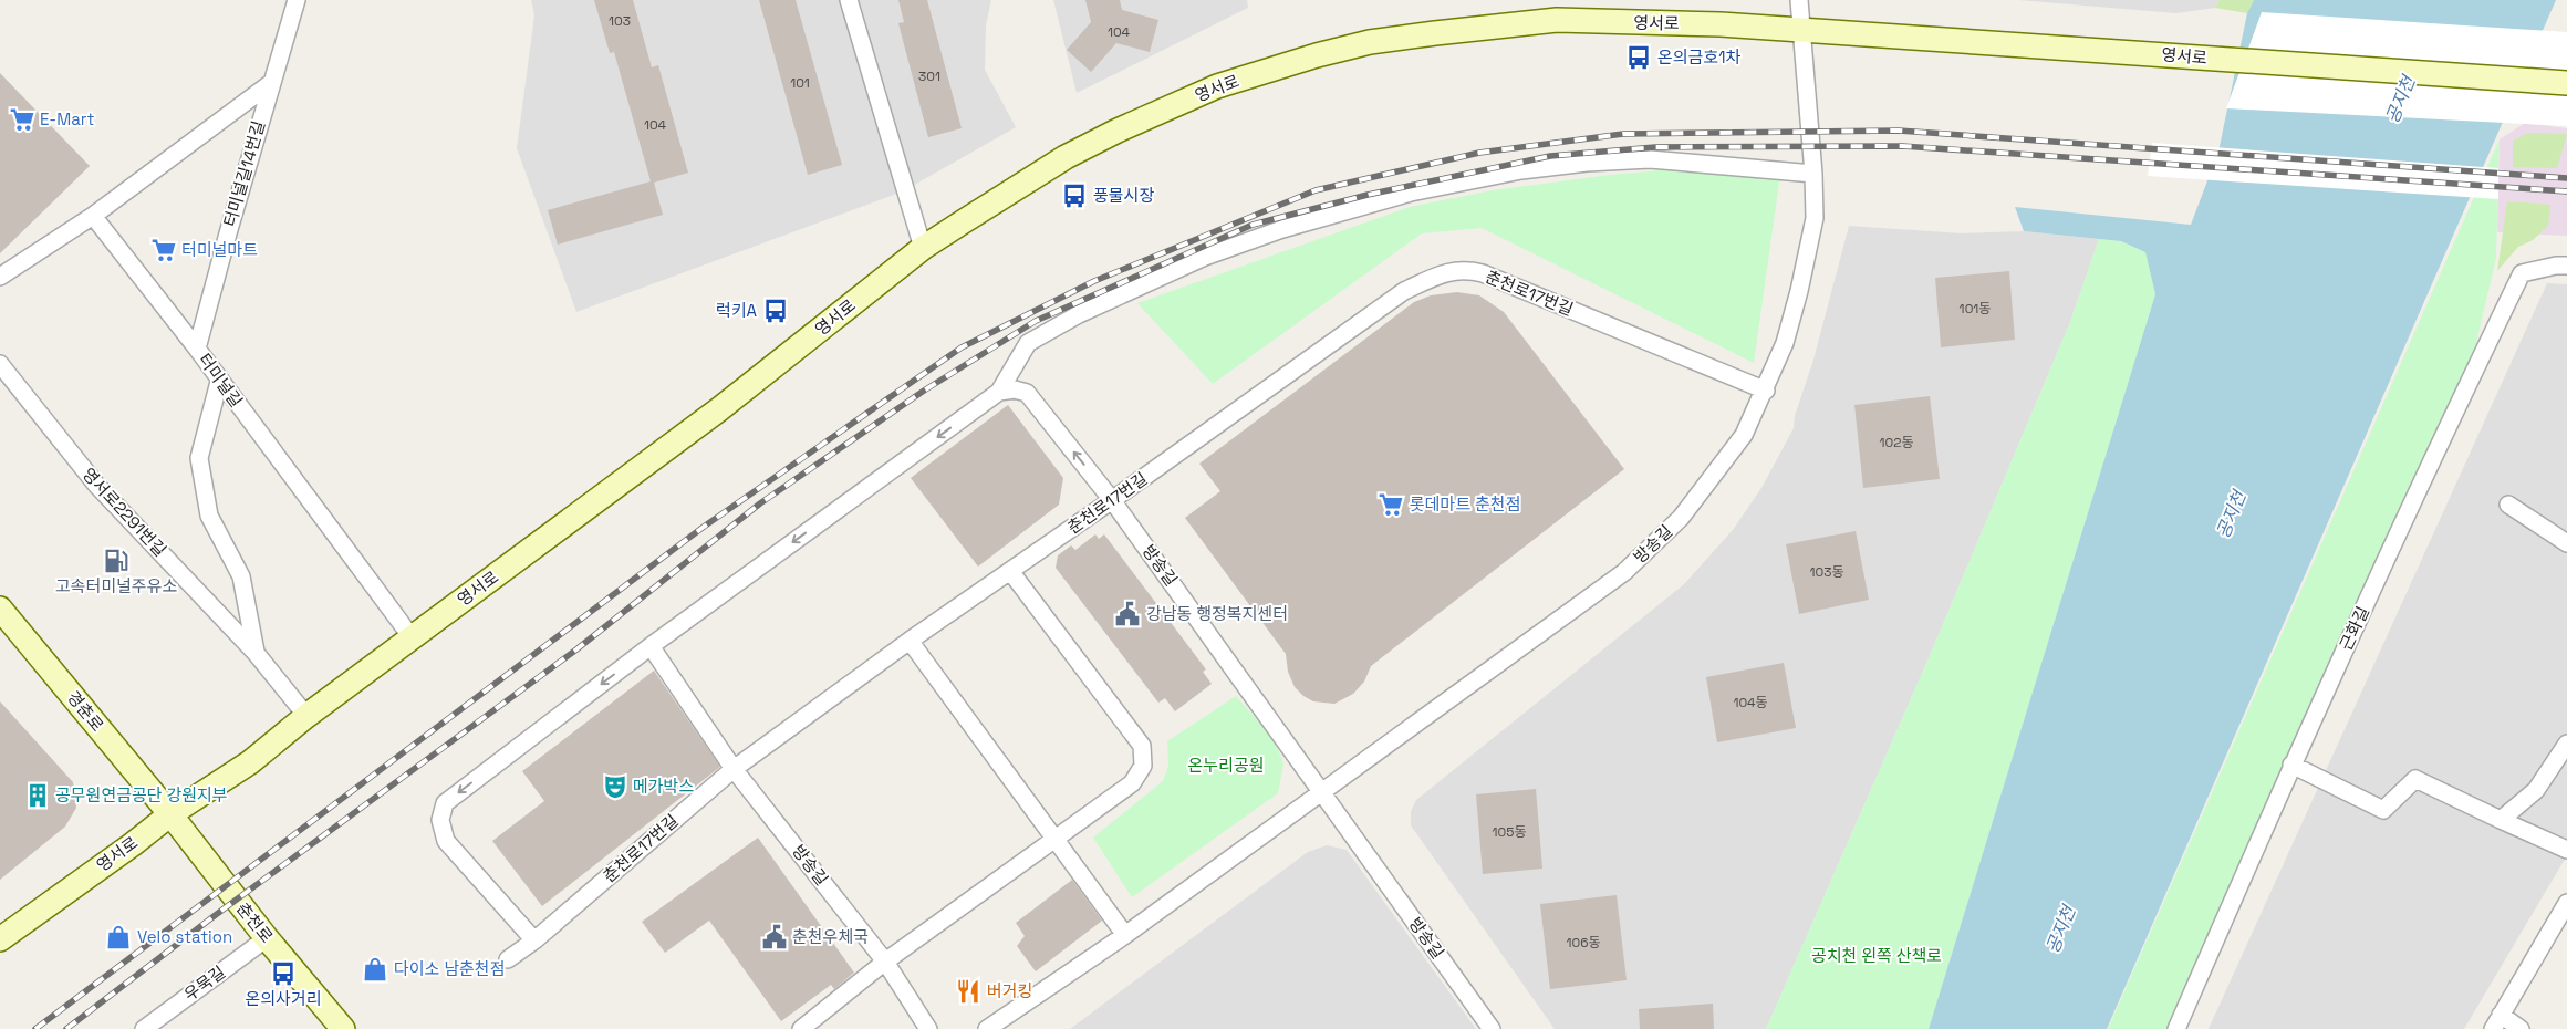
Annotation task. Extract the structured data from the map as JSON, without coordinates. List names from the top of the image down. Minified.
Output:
{"streets":{"street":["영서로","터미널길14번길","춘천로17번길","터미널길","영서로2291번길","방송길","근화길","경춘로","춘천로","우묵길"]},"crossings":[["영서로","터미널길"],["영서로","영서로2291번길"],["영서로","경춘로"],["영서로","춘천로"],["터미널길14번길","터미널길"],["춘천로17번길","방송길"],["터미널길","영서로2291번길"],["경춘로","춘천로"],["춘천로","우묵길"]],"water":["공지천"],"parks":["온누리공원","공치천 왼쪽 산책로"],"places":{"bus stop":["온의금호1차","풍물시장","럭키A","온의사거리"],"supermarket":["E-Mart","터미널마트","롯데마트 춘천점"],"fuel station":["고속터미널주유소"],"public building":["강남동 행정복지센터","춘천우체국"],"theatre":["메가박스"],"building":["공무원연금공단 강원지부"],"shop":["Velo station","다이소 남춘천점"],"restaurant":["버거킹"]},"house_numbers":["103","104","301","101","104","101동","102동","103동","104동","105동","106동"]}
